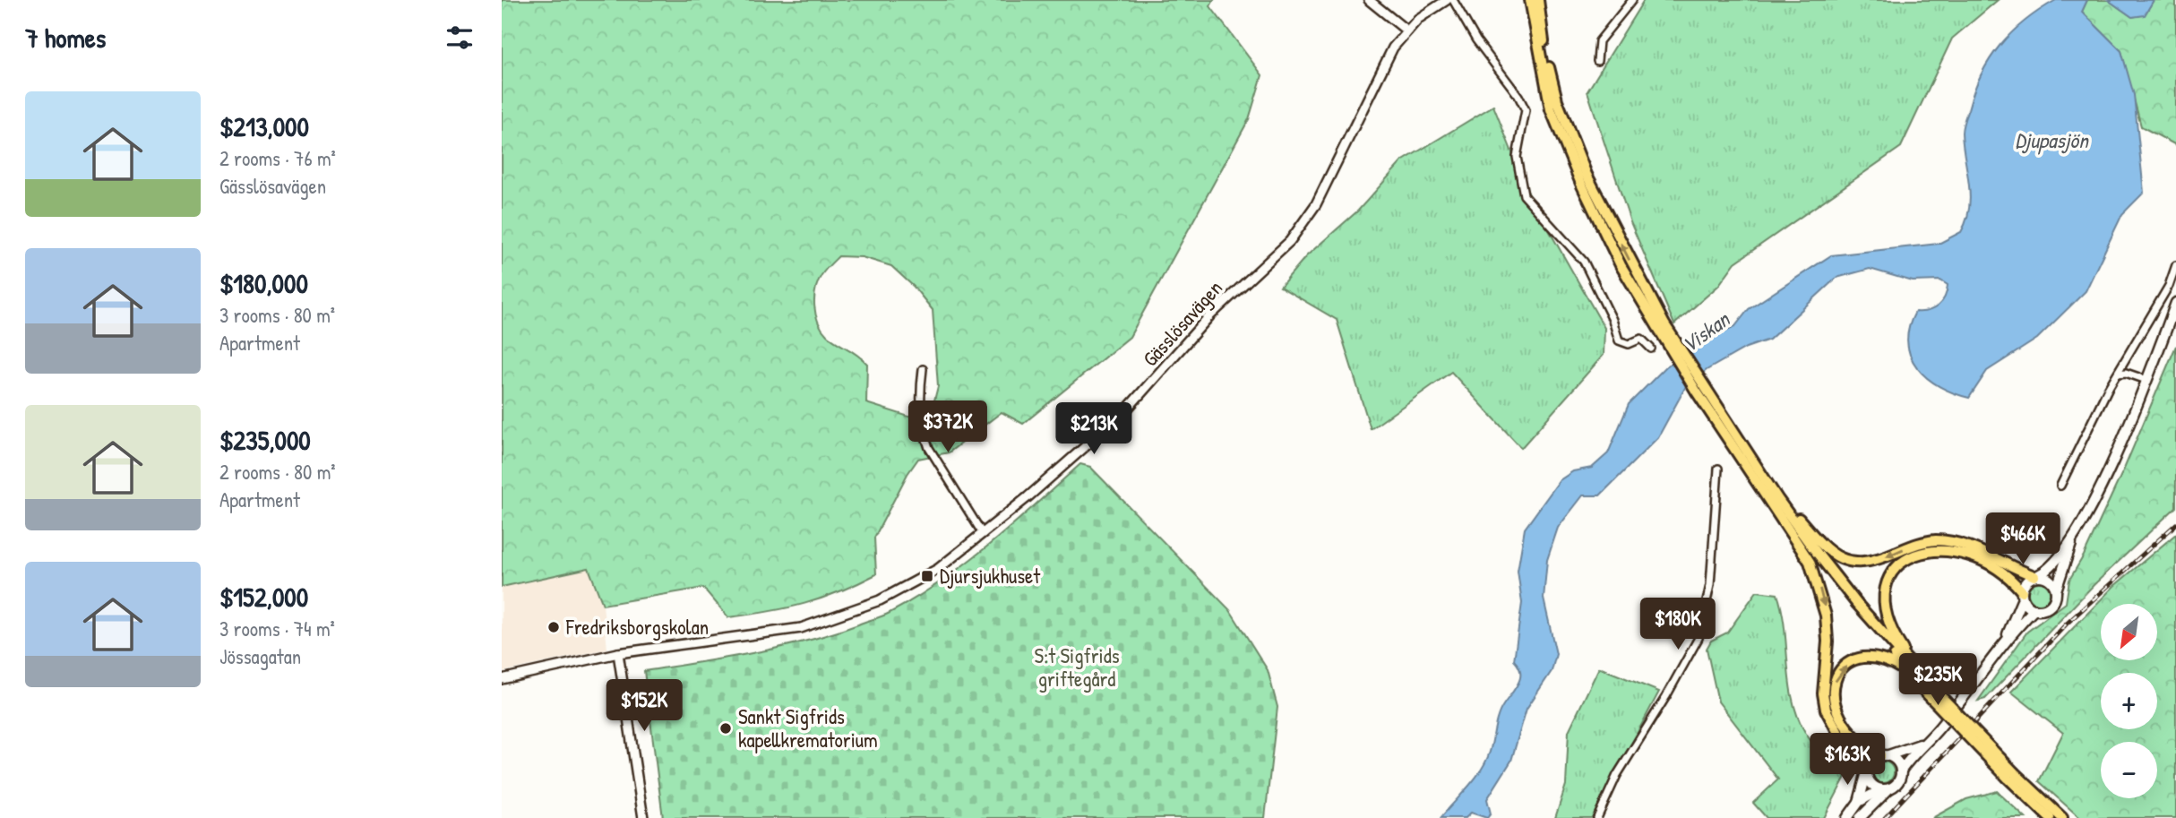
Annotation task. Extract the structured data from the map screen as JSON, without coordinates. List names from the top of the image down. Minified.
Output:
{"streets":{"street":["Gässlösavägen"]},"water":["Djupasjön","Viskan"],"parks":["S:t Sigfrids griftegård"],"places":{"transit":["Djursjukhuset"],"other":["Fredriksborgskolan","Sankt Sigfrids kapellkrematorium"]},"north":"bottom left","page":{"heading":"7 homes","list":[{"name":"$213,000","note":"2 rooms · 76 m² · Gässlösavägen"},{"name":"$180,000","note":"3 rooms · 80 m² · Apartment"},{"name":"$235,000","note":"2 rooms · 80 m² · Apartment"},{"name":"$152,000","note":"3 rooms · 74 m² · Jössagatan"}],"price":["$372K","$213K","$466K","$180K","$235K","$152K","$163K"],"map_buttons":["+","−"]}}
